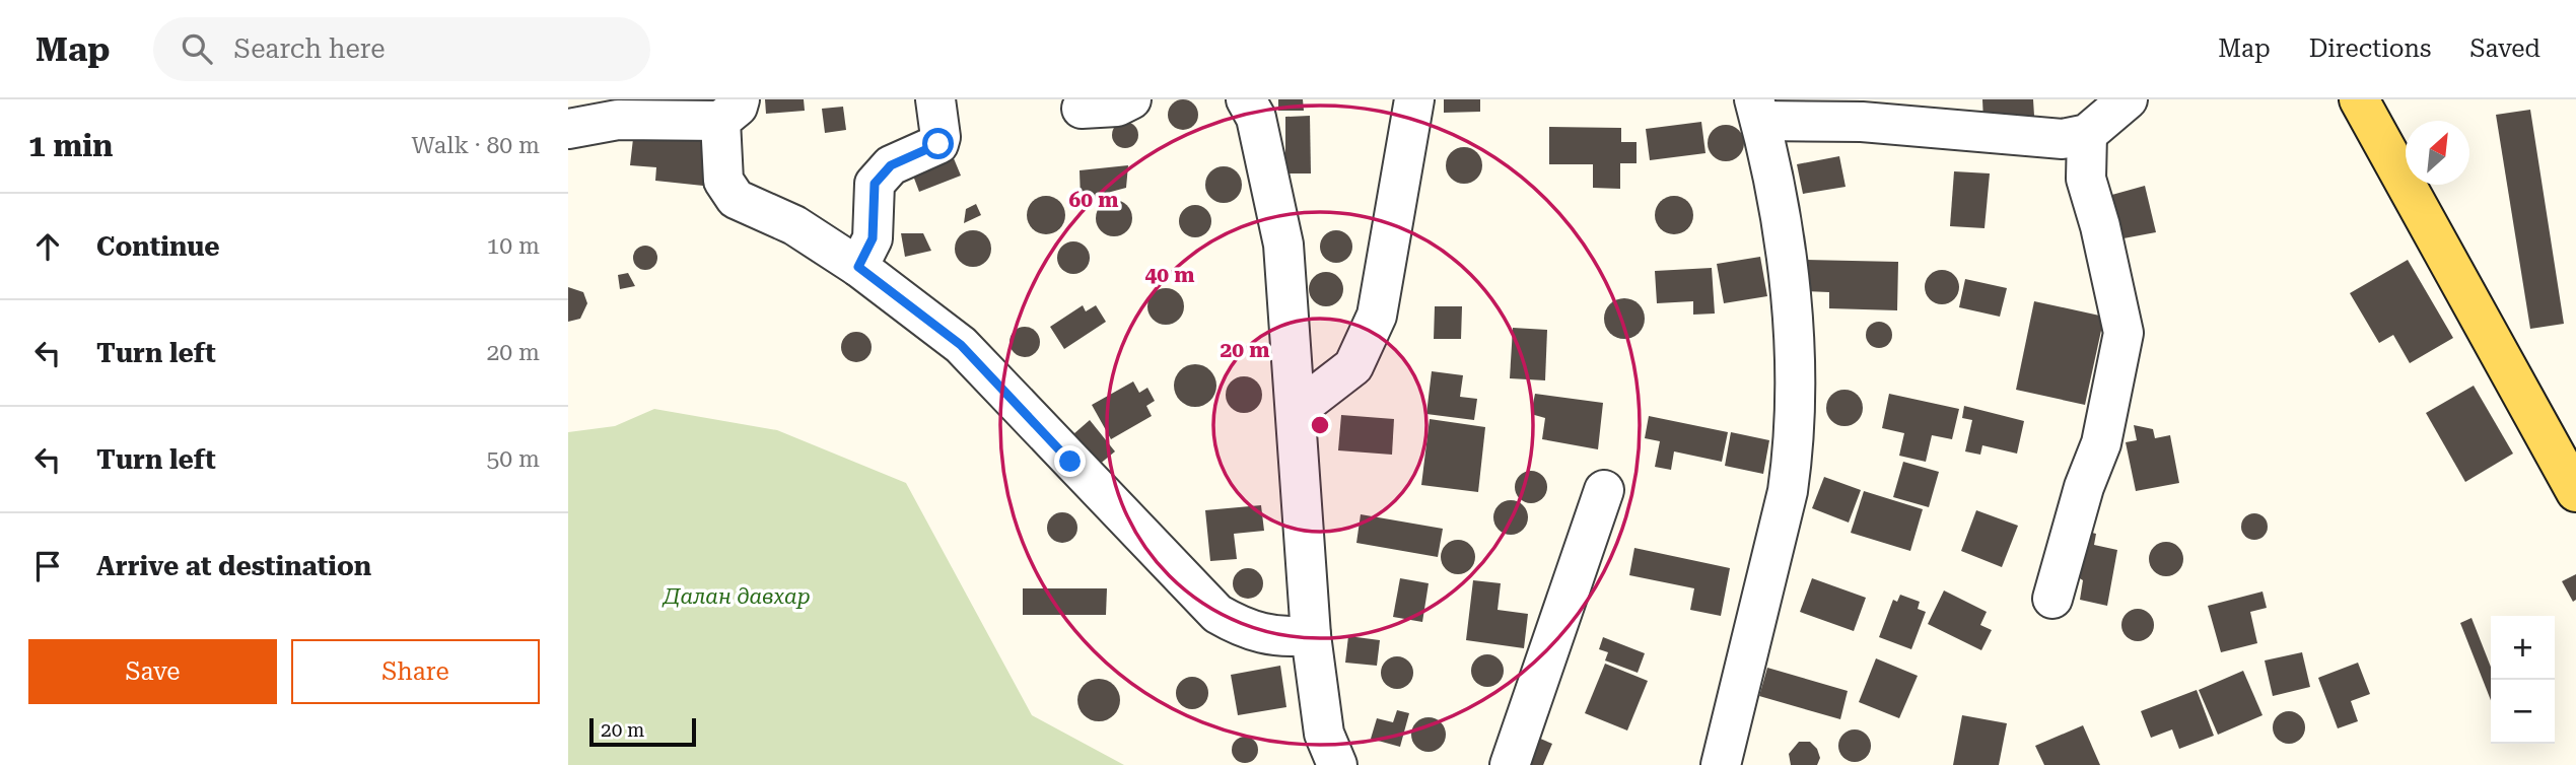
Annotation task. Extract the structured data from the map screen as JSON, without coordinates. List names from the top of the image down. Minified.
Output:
{"parks":["Далан давхар"],"scale_bar":"20 m","north":"top right","page":{"header":"Map","search":"Search here","nav":["Map","Directions","Saved"],"heading":["1 min","Walk · 80 m"],"list":[["Continue","10 m"],["Turn left","20 m"],["Turn left","50 m"],"Arrive at destination"],"map_buttons":["+","−"],"buttons":["Save","Share"],"scale":"20 m"},"rings":["60 m","40 m","20 m"]}
